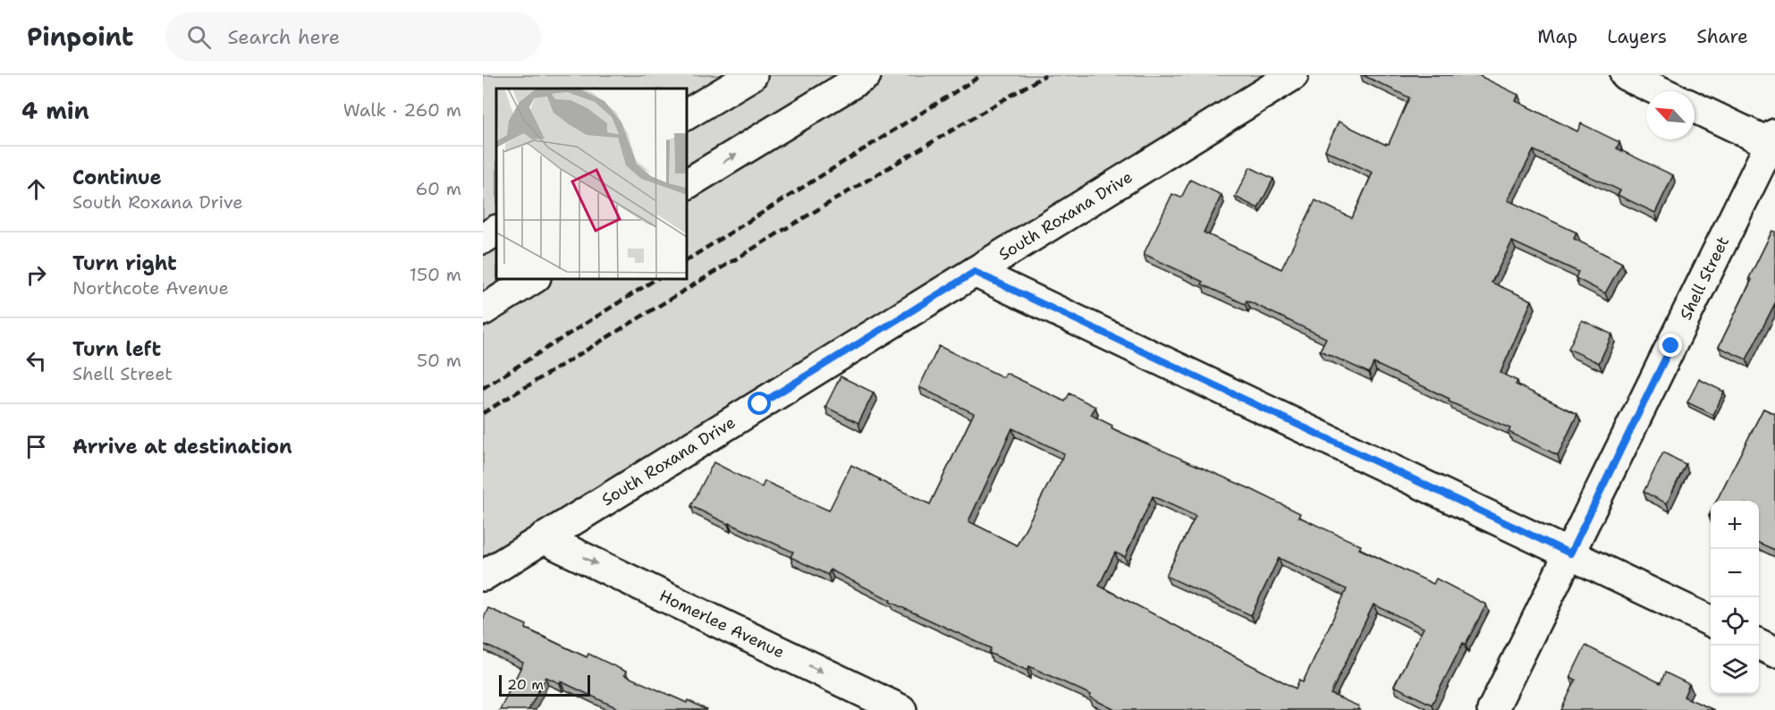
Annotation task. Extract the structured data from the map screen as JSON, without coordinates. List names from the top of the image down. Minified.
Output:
{"streets":{"main road":["South Roxana Drive","Shell Street","Homerlee Avenue"]},"crossings":[["South Roxana Drive","Homerlee Avenue"]],"one_way":["Homerlee Avenue"],"scale_bar":"20 m","north":"top left","page":{"header":"Pinpoint","search":"Search here","nav":["Map","Layers","Share"],"heading":["4 min","Walk · 260 m"],"list":[["Continue","South Roxana Drive","60 m"],["Turn right","Northcote Avenue","150 m"],["Turn left","Shell Street","50 m"],"Arrive at destination"],"map_buttons":["+","−"],"scale":"20 m"}}
